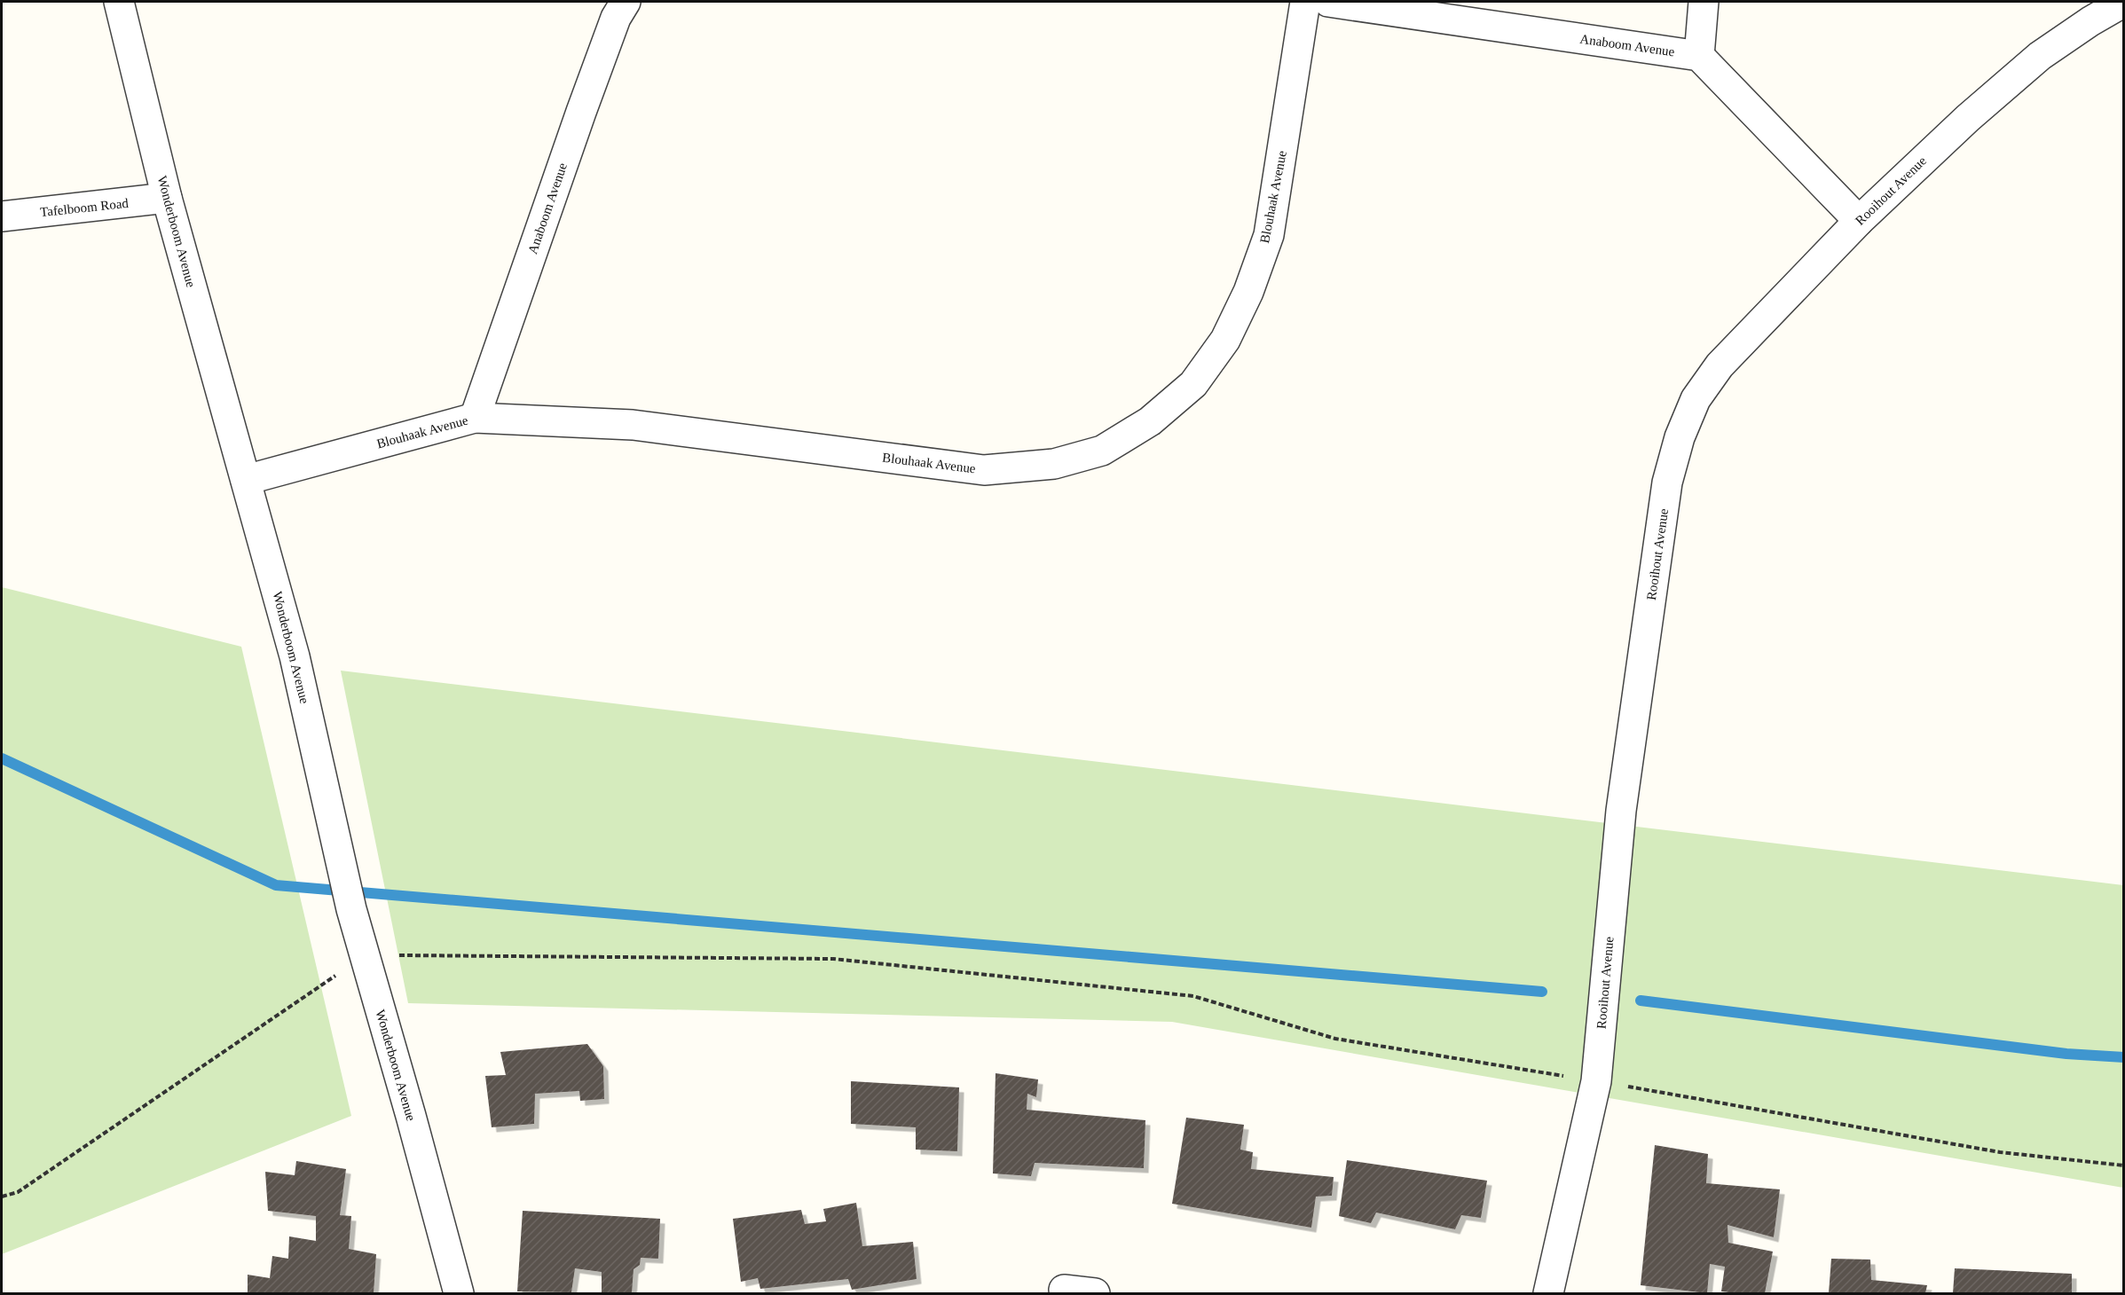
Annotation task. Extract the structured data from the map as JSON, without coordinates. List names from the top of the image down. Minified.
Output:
{"streets":{"street":["Anaboom Avenue","Rooihout Avenue","Blouhaak Avenue","Tafelboom Road","Wonderboom Avenue"]},"crossings":[["Anaboom Avenue","Blouhaak Avenue"],["Blouhaak Avenue","Wonderboom Avenue"],["Tafelboom Road","Wonderboom Avenue"]]}
